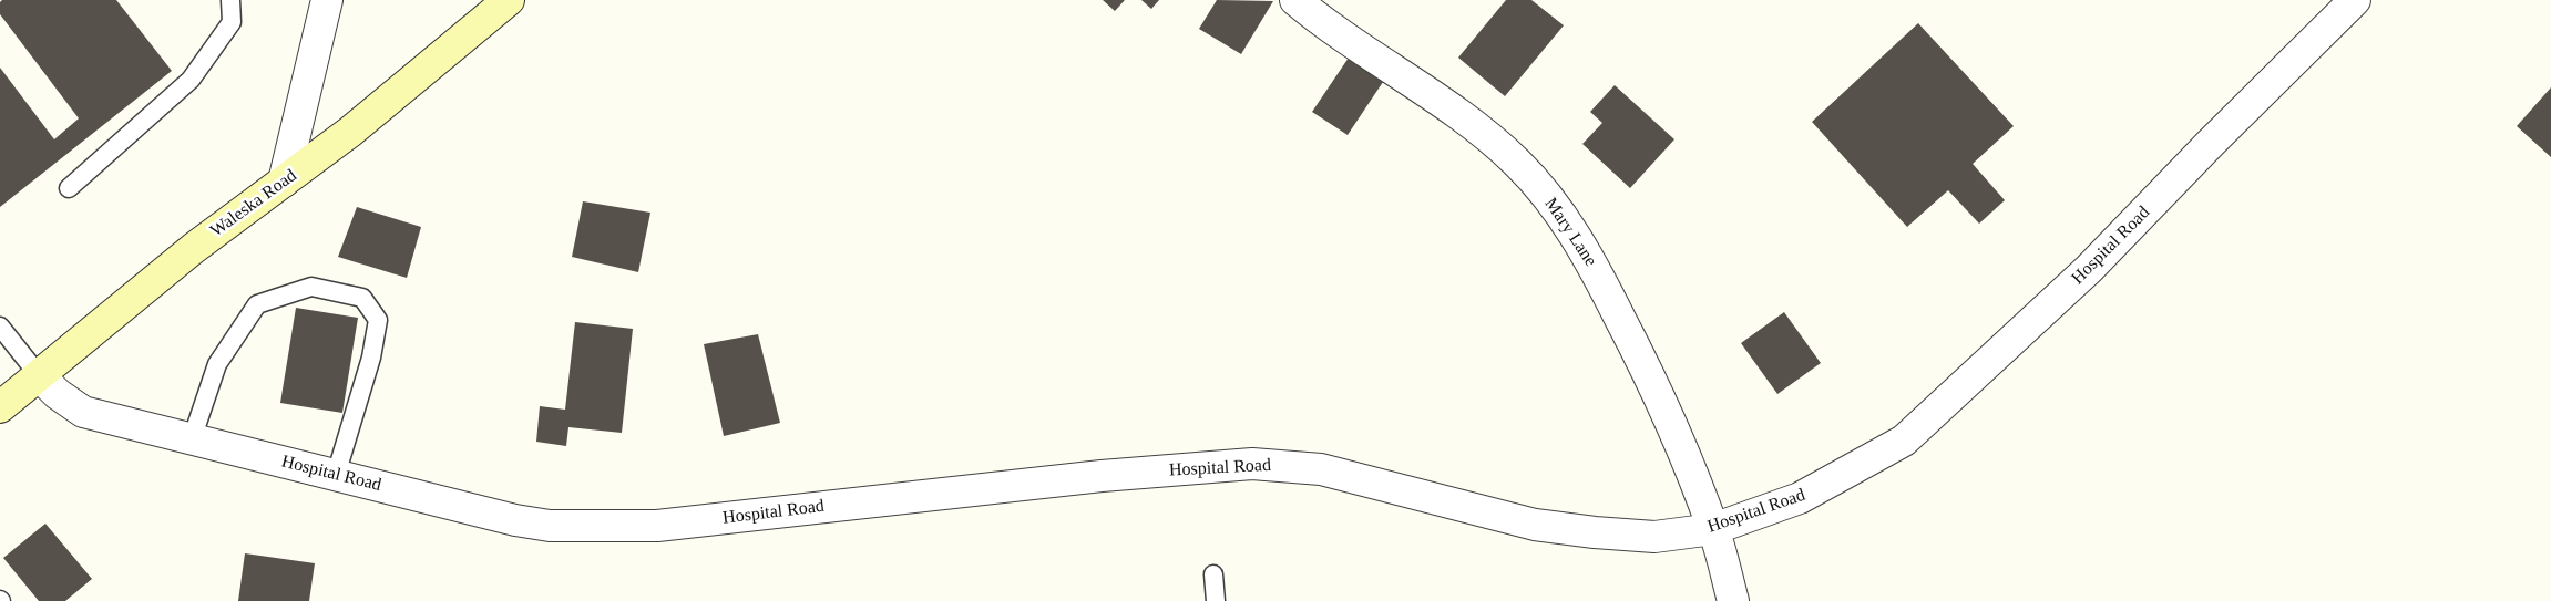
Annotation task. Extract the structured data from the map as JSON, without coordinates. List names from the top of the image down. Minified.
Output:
{"streets":{"main road":["Waleska Road"],"street":["Mary Lane","Hospital Road"]},"crossings":[["Waleska Road","Hospital Road"],["Mary Lane","Hospital Road"]]}
